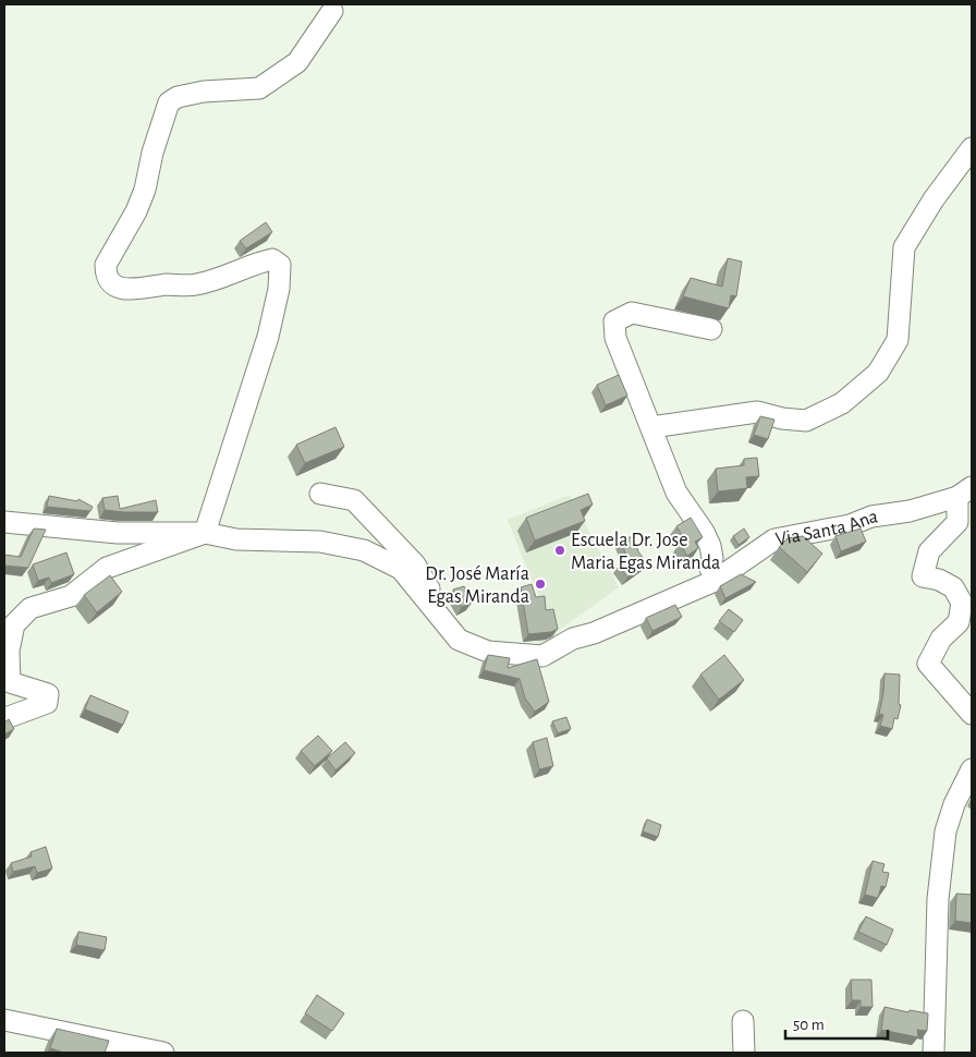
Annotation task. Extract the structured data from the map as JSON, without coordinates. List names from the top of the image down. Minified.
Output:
{"streets":{"street":["Via Santa Ana"]},"places":["Escuela Dr. Jose Maria Egas Miranda","Dr. José María Egas Miranda"],"scale_bar":"50 m"}
